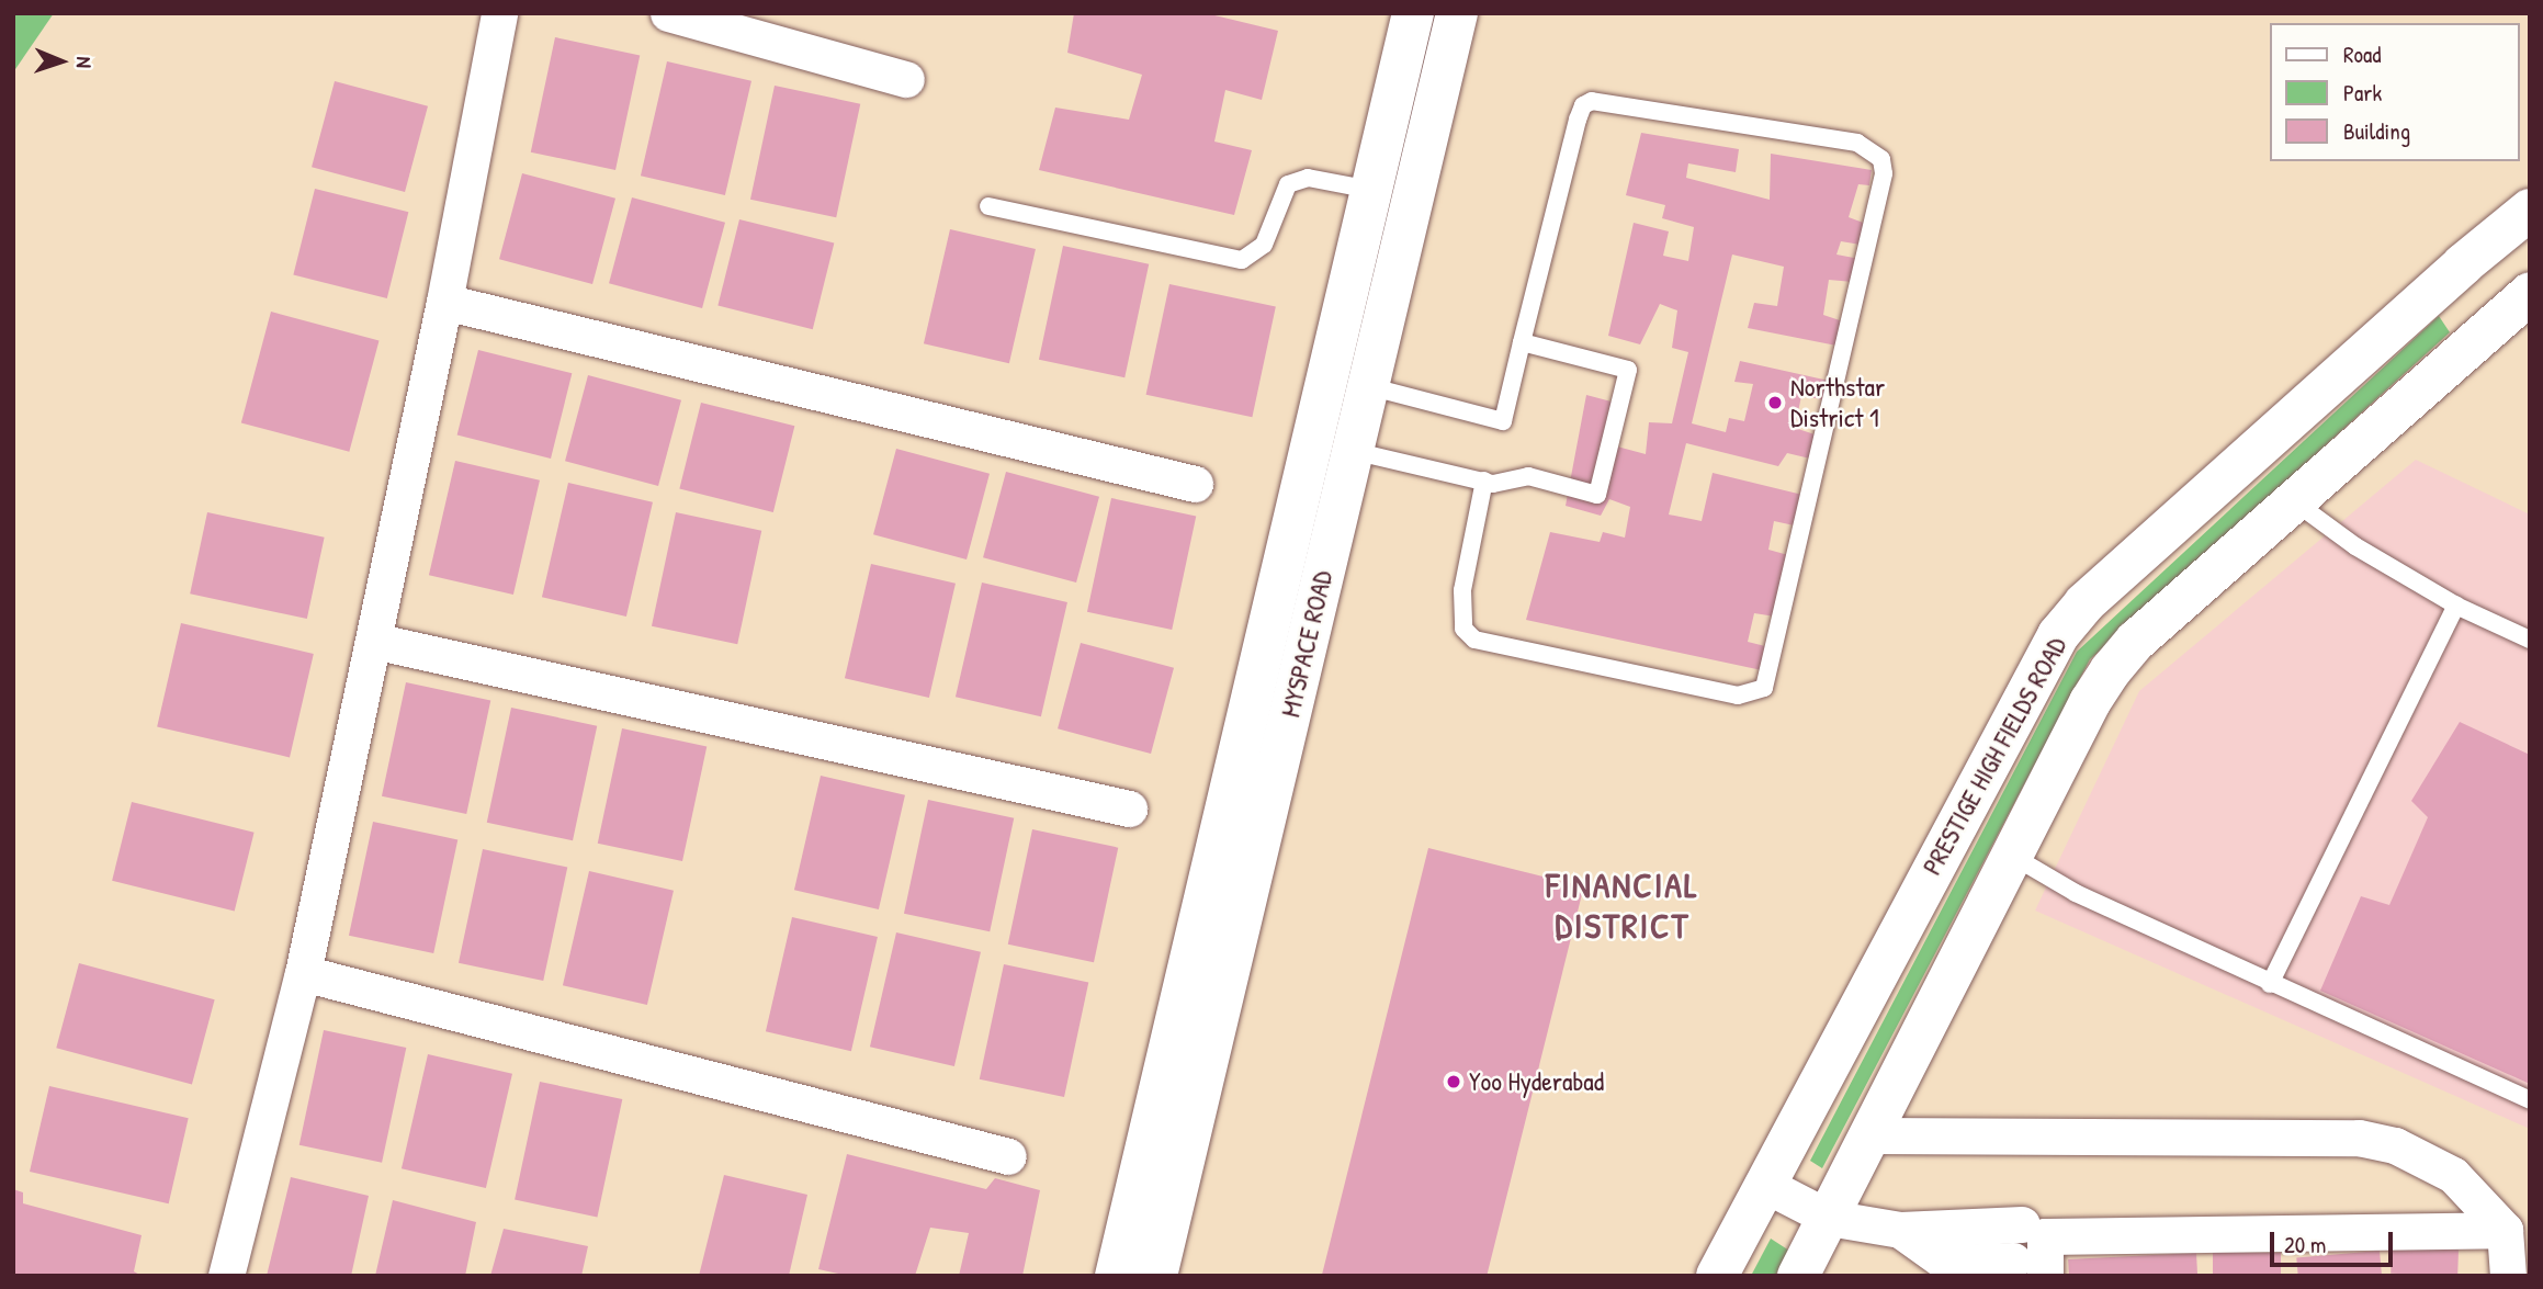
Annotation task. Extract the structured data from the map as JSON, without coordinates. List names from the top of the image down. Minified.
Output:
{"streets":{"street":["MYSPACE ROAD","PRESTIGE HIGH FIELDS ROAD"]},"districts":["FINANCIAL DISTRICT"],"places":["Northstar District 1","Yoo Hyderabad"],"legend":["Road","Park","Building"],"scale_bar":"20 m","north":"right"}
